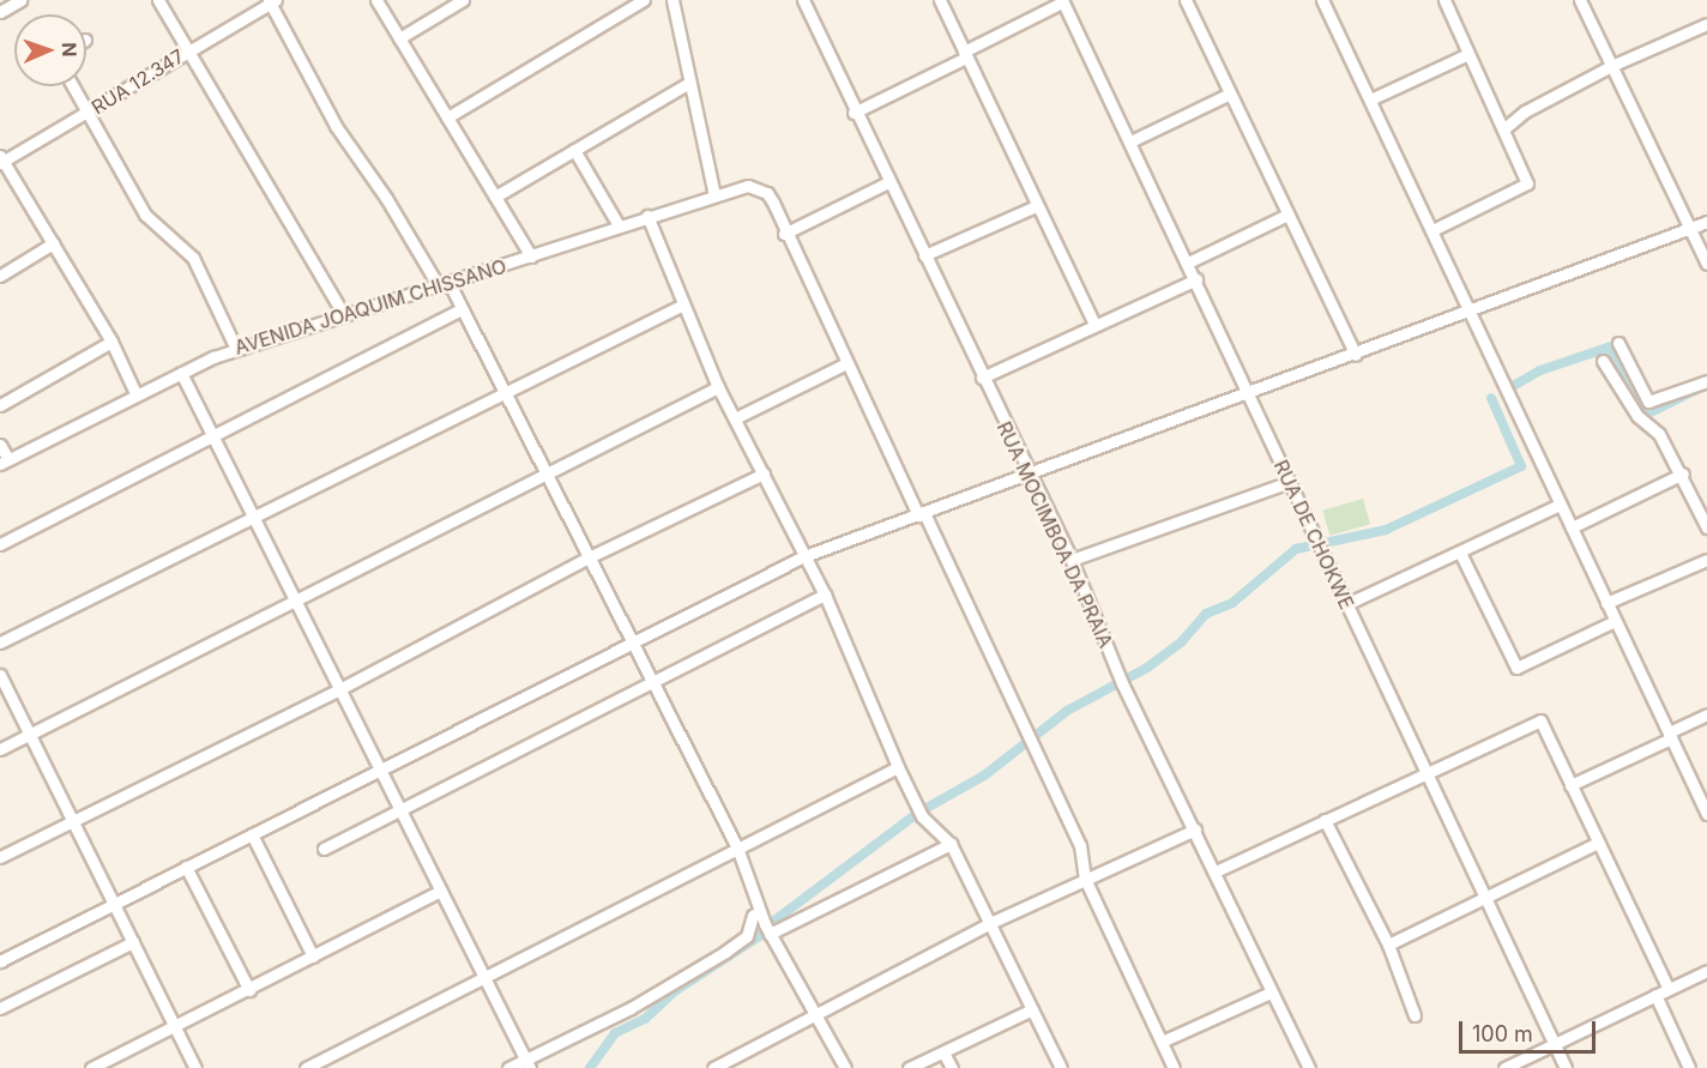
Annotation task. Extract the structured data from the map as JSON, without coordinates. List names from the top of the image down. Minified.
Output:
{"streets":{"street":["RUA 12.347","AVENIDA JOAQUIM CHISSANO","RUA MOCIMBOA DA PRAIA","RUA DE CHOKWE"]},"scale_bar":"100 m","north":"right"}
